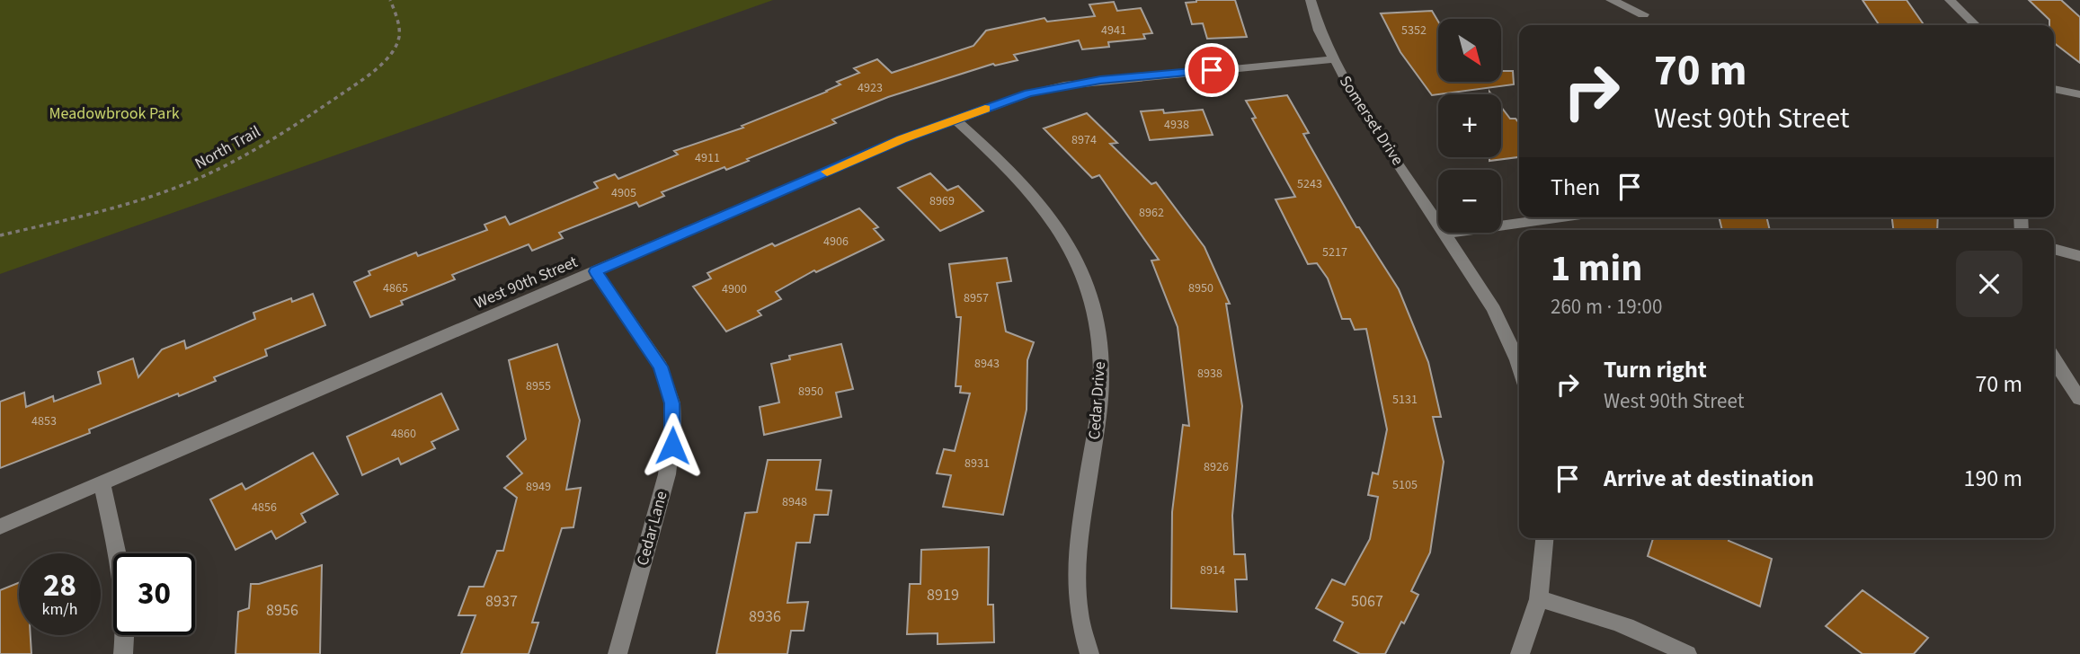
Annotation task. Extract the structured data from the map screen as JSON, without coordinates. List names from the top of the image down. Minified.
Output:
{"streets":{"street":["Somerset Drive","West 90th Street","Cedar Drive","Cedar Lane"],"path":["North Trail"]},"crossings":[["Somerset Drive","West 90th Street"],["West 90th Street","Cedar Drive"],["West 90th Street","Cedar Lane"]],"parks":["Meadowbrook Park"],"house_numbers":["4941","5352","4923","4938","8974","4911","5243","4905","8969","8962","4906","5217","4865","8950","4900","8957","8943","8938","8955","8950","5131","4853","4860","8931","8926","5105","8949","8948","4856","8914","8919","8937","5067","8956","8936"],"north":"bottom right","page":{"map_buttons":["+","−"],"turn":["70 m","West 90th Street"],"then":"Then","heading":["1 min","260 m · 19:00"],"list":[{"name":"Turn right","note":"West 90th Street","value":"70 m"},{"name":"Arrive at destination","value":"190 m"}],"speed":"28 km/h","limit":"30"}}
